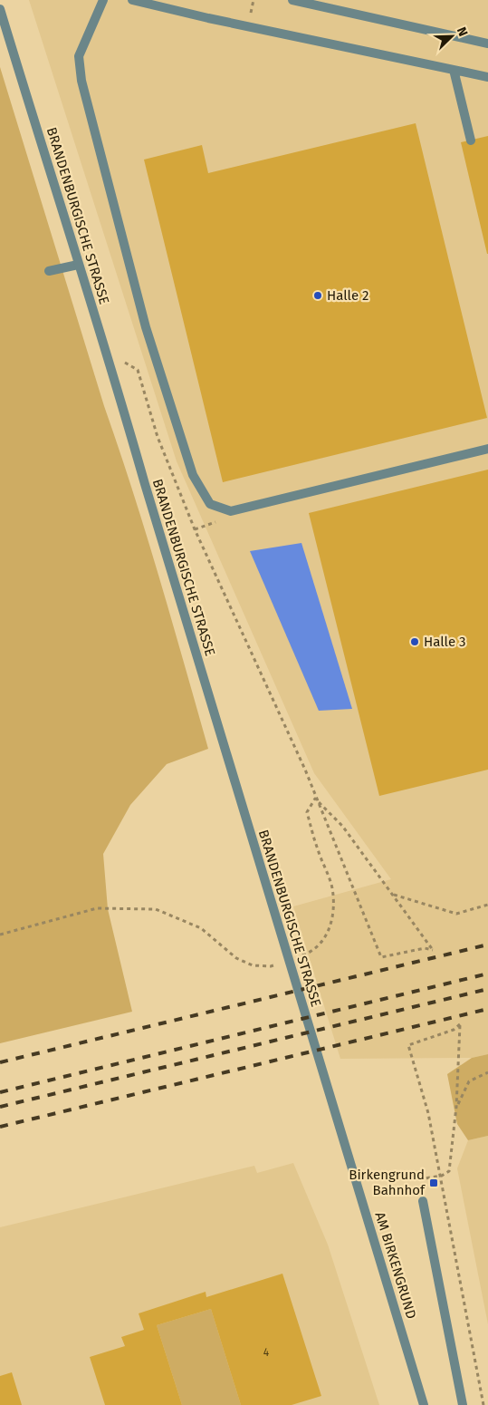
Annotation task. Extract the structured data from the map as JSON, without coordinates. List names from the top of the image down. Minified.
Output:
{"streets":{"street":["BRANDENBURGISCHE STRASSE","AM BIRKENGRUND"]},"crossings":[["BRANDENBURGISCHE STRASSE","AM BIRKENGRUND"]],"places":{"other":["Halle 2","Halle 3"],"transit":["Birkengrund Bahnhof"]},"house_numbers":["4"],"north":"top right"}
